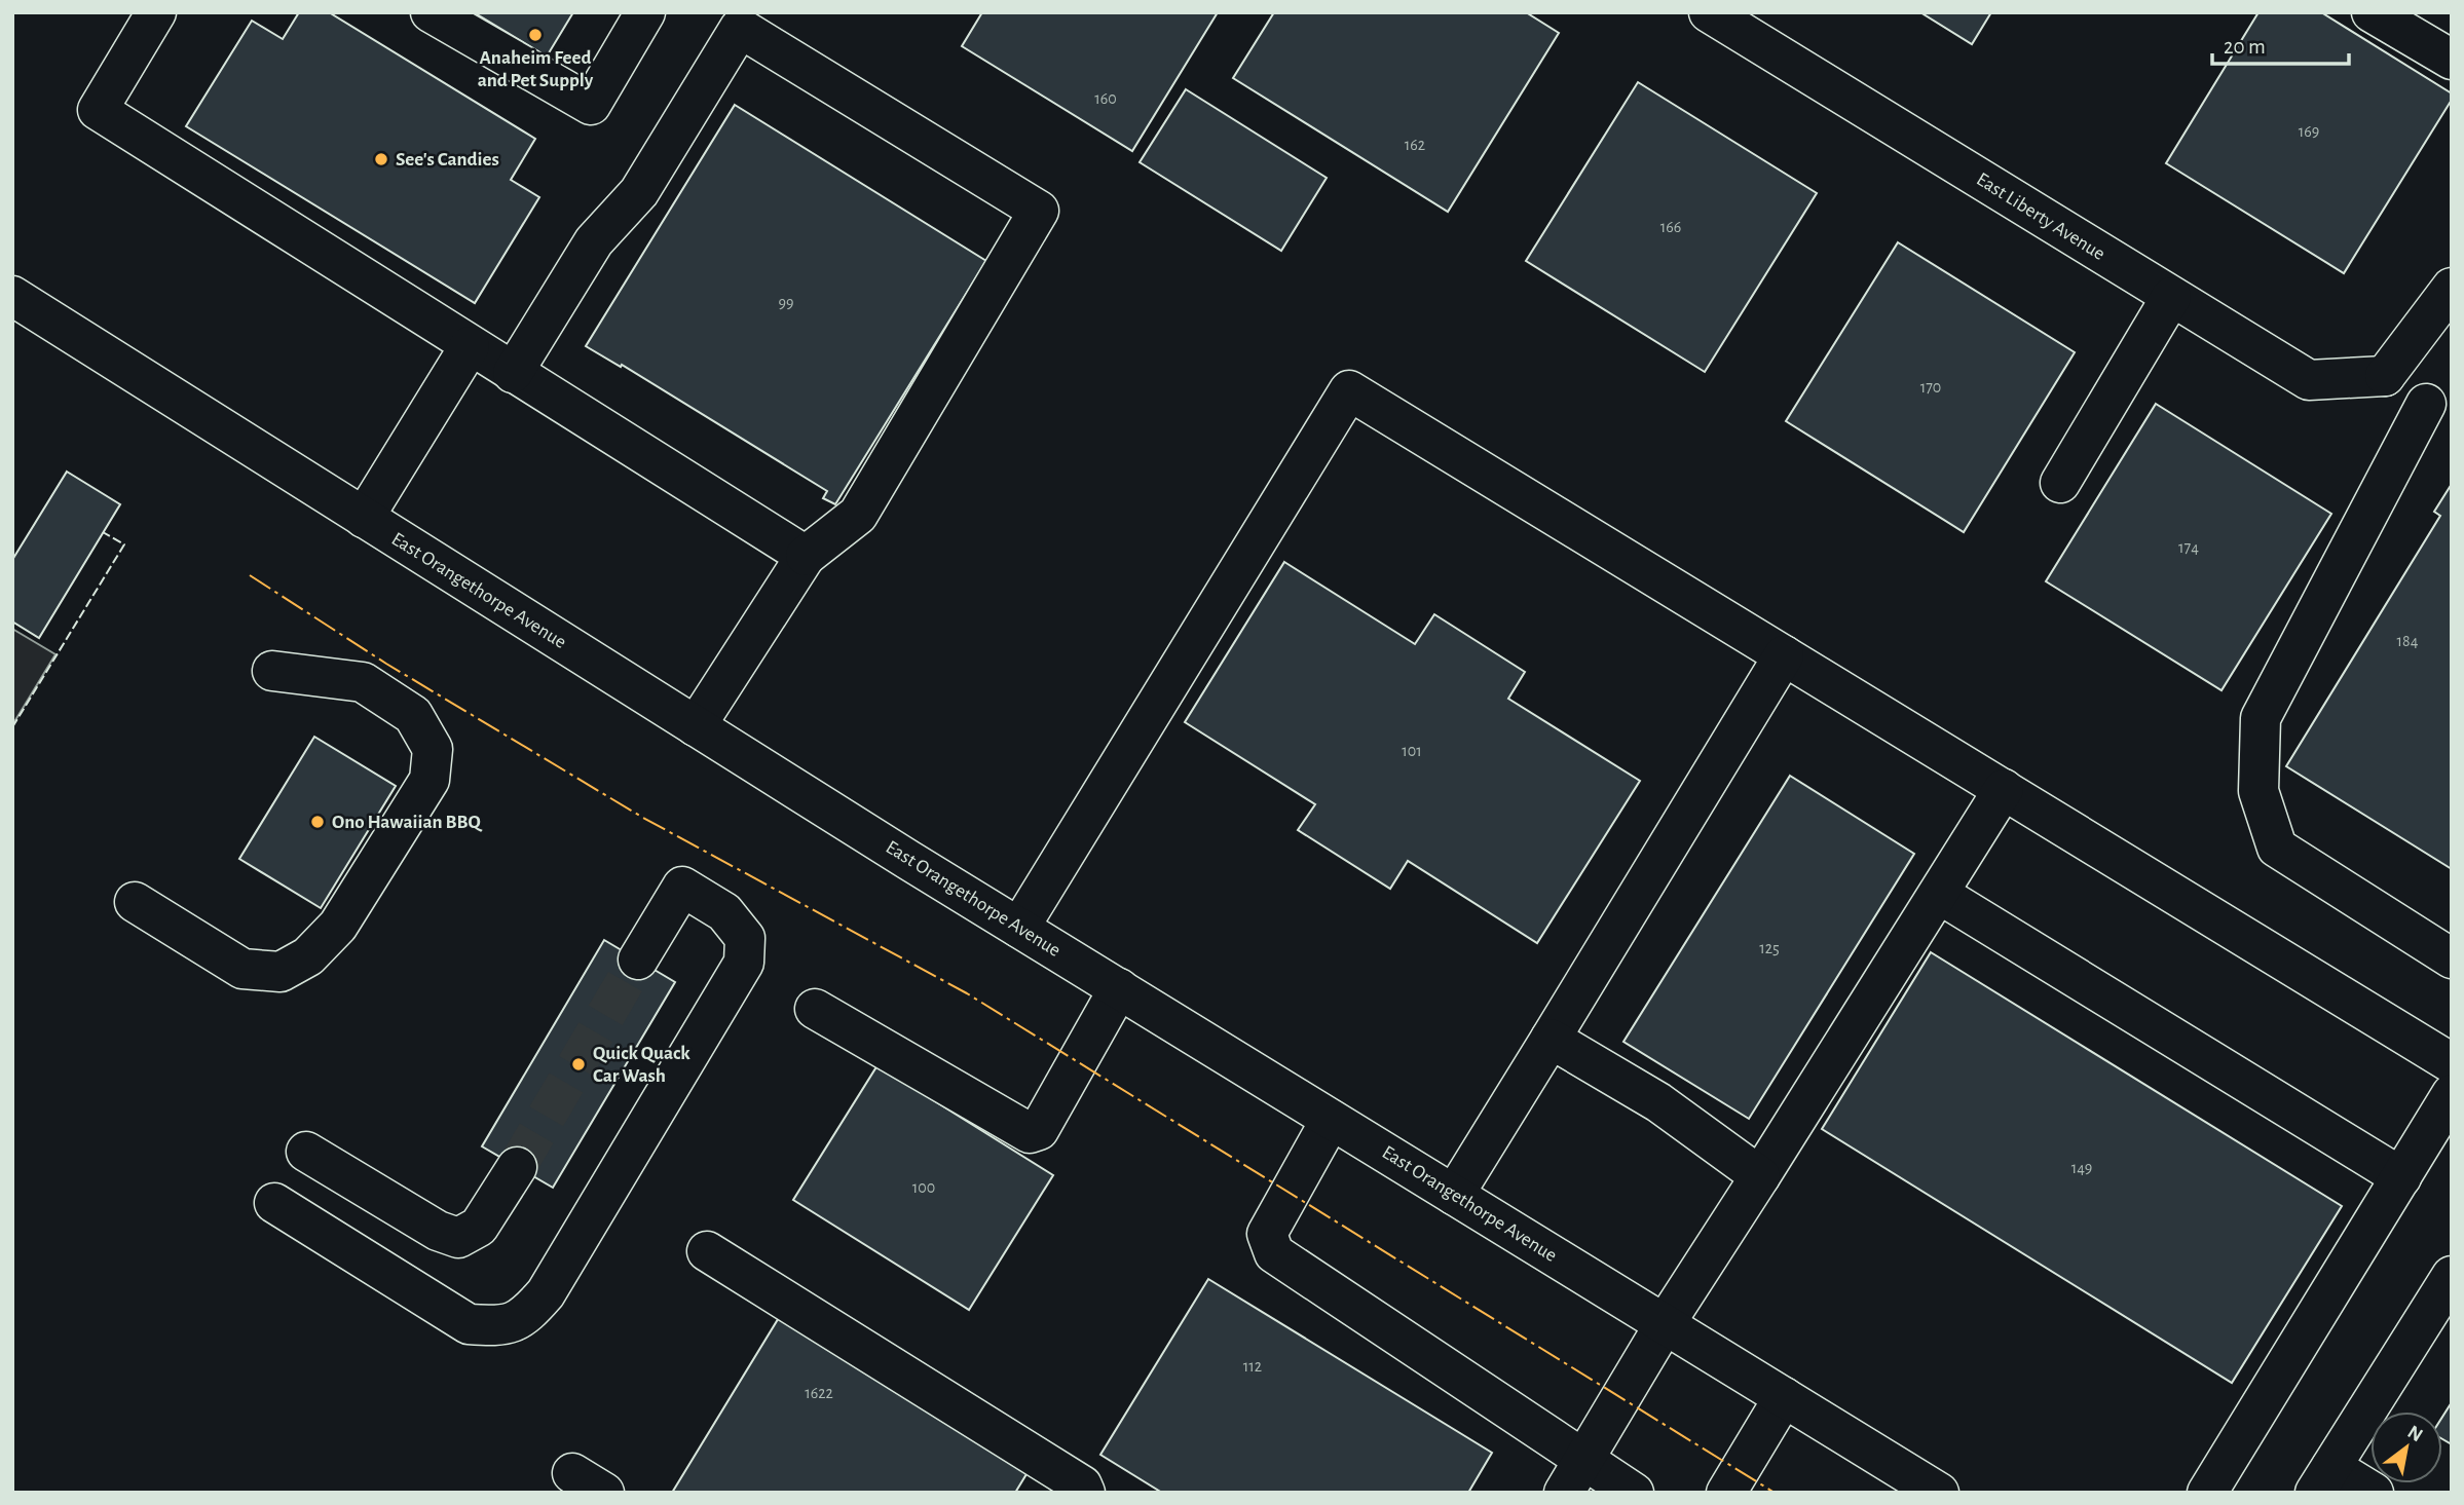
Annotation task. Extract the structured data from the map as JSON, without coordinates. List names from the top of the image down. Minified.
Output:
{"streets":{"main road":["East Liberty Avenue","East Orangethorpe Avenue"]},"places":["Anaheim Feed and Pet Supply","See's Candies","Ono Hawaiian BBQ","Quick Quack Car Wash"],"house_numbers":["160","169","162","166","99","170","174","184","101","125","149","100","112","1622"],"scale_bar":"20 m","north":"top right"}
